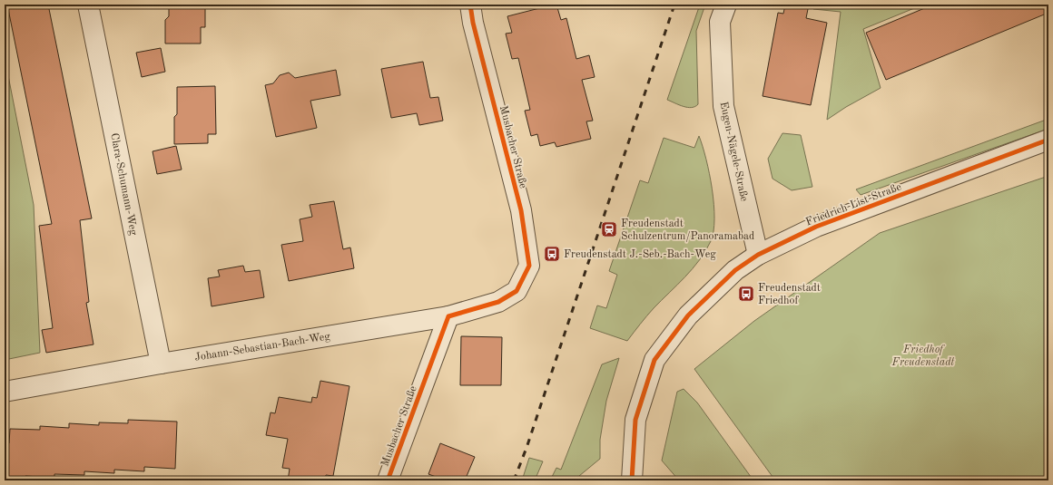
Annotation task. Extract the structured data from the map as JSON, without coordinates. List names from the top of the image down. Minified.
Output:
{"streets":{"street":["Musbacher Straße","Eugen-Nägele-Straße","Clara-Schumann-Weg","Friedrich-List-Straße","Johann-Sebastian-Bach-Weg"]},"crossings":[["Musbacher Straße","Johann-Sebastian-Bach-Weg"],["Eugen-Nägele-Straße","Friedrich-List-Straße"],["Clara-Schumann-Weg","Johann-Sebastian-Bach-Weg"]],"parks":["Friedhof Freudenstadt"],"places":{"station":["Freudenstadt Schulzentrum/Panoramabad"],"bus stop":["Freudenstadt J.-Seb.-Bach-Weg","Freudenstadt Friedhof"]}}
